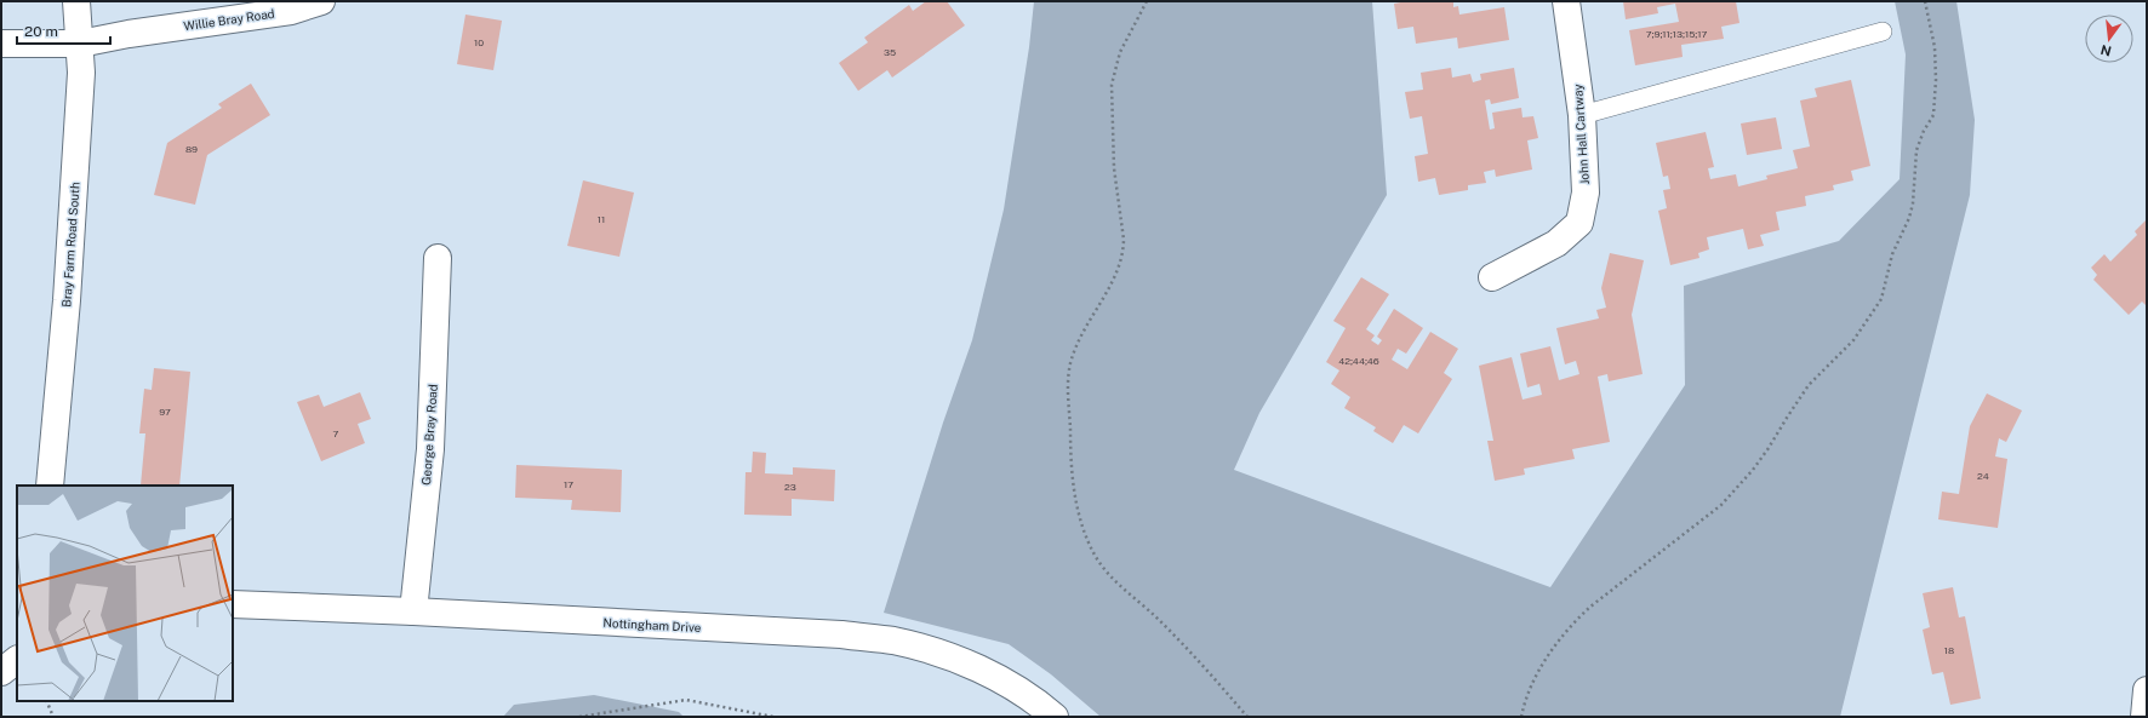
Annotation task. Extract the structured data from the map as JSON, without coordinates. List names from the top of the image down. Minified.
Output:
{"streets":{"street":["Willie Bray Road","John Hall Cartway","Bray Farm Road South","George Bray Road","Nottingham Drive"]},"crossings":[["Willie Bray Road","Bray Farm Road South"],["George Bray Road","Nottingham Drive"]],"house_numbers":["7;9;11;13;15;17","10","35","89","11","42;44;46","97","7","24","17","23","18"],"scale_bar":"20 m","north":"bottom"}
